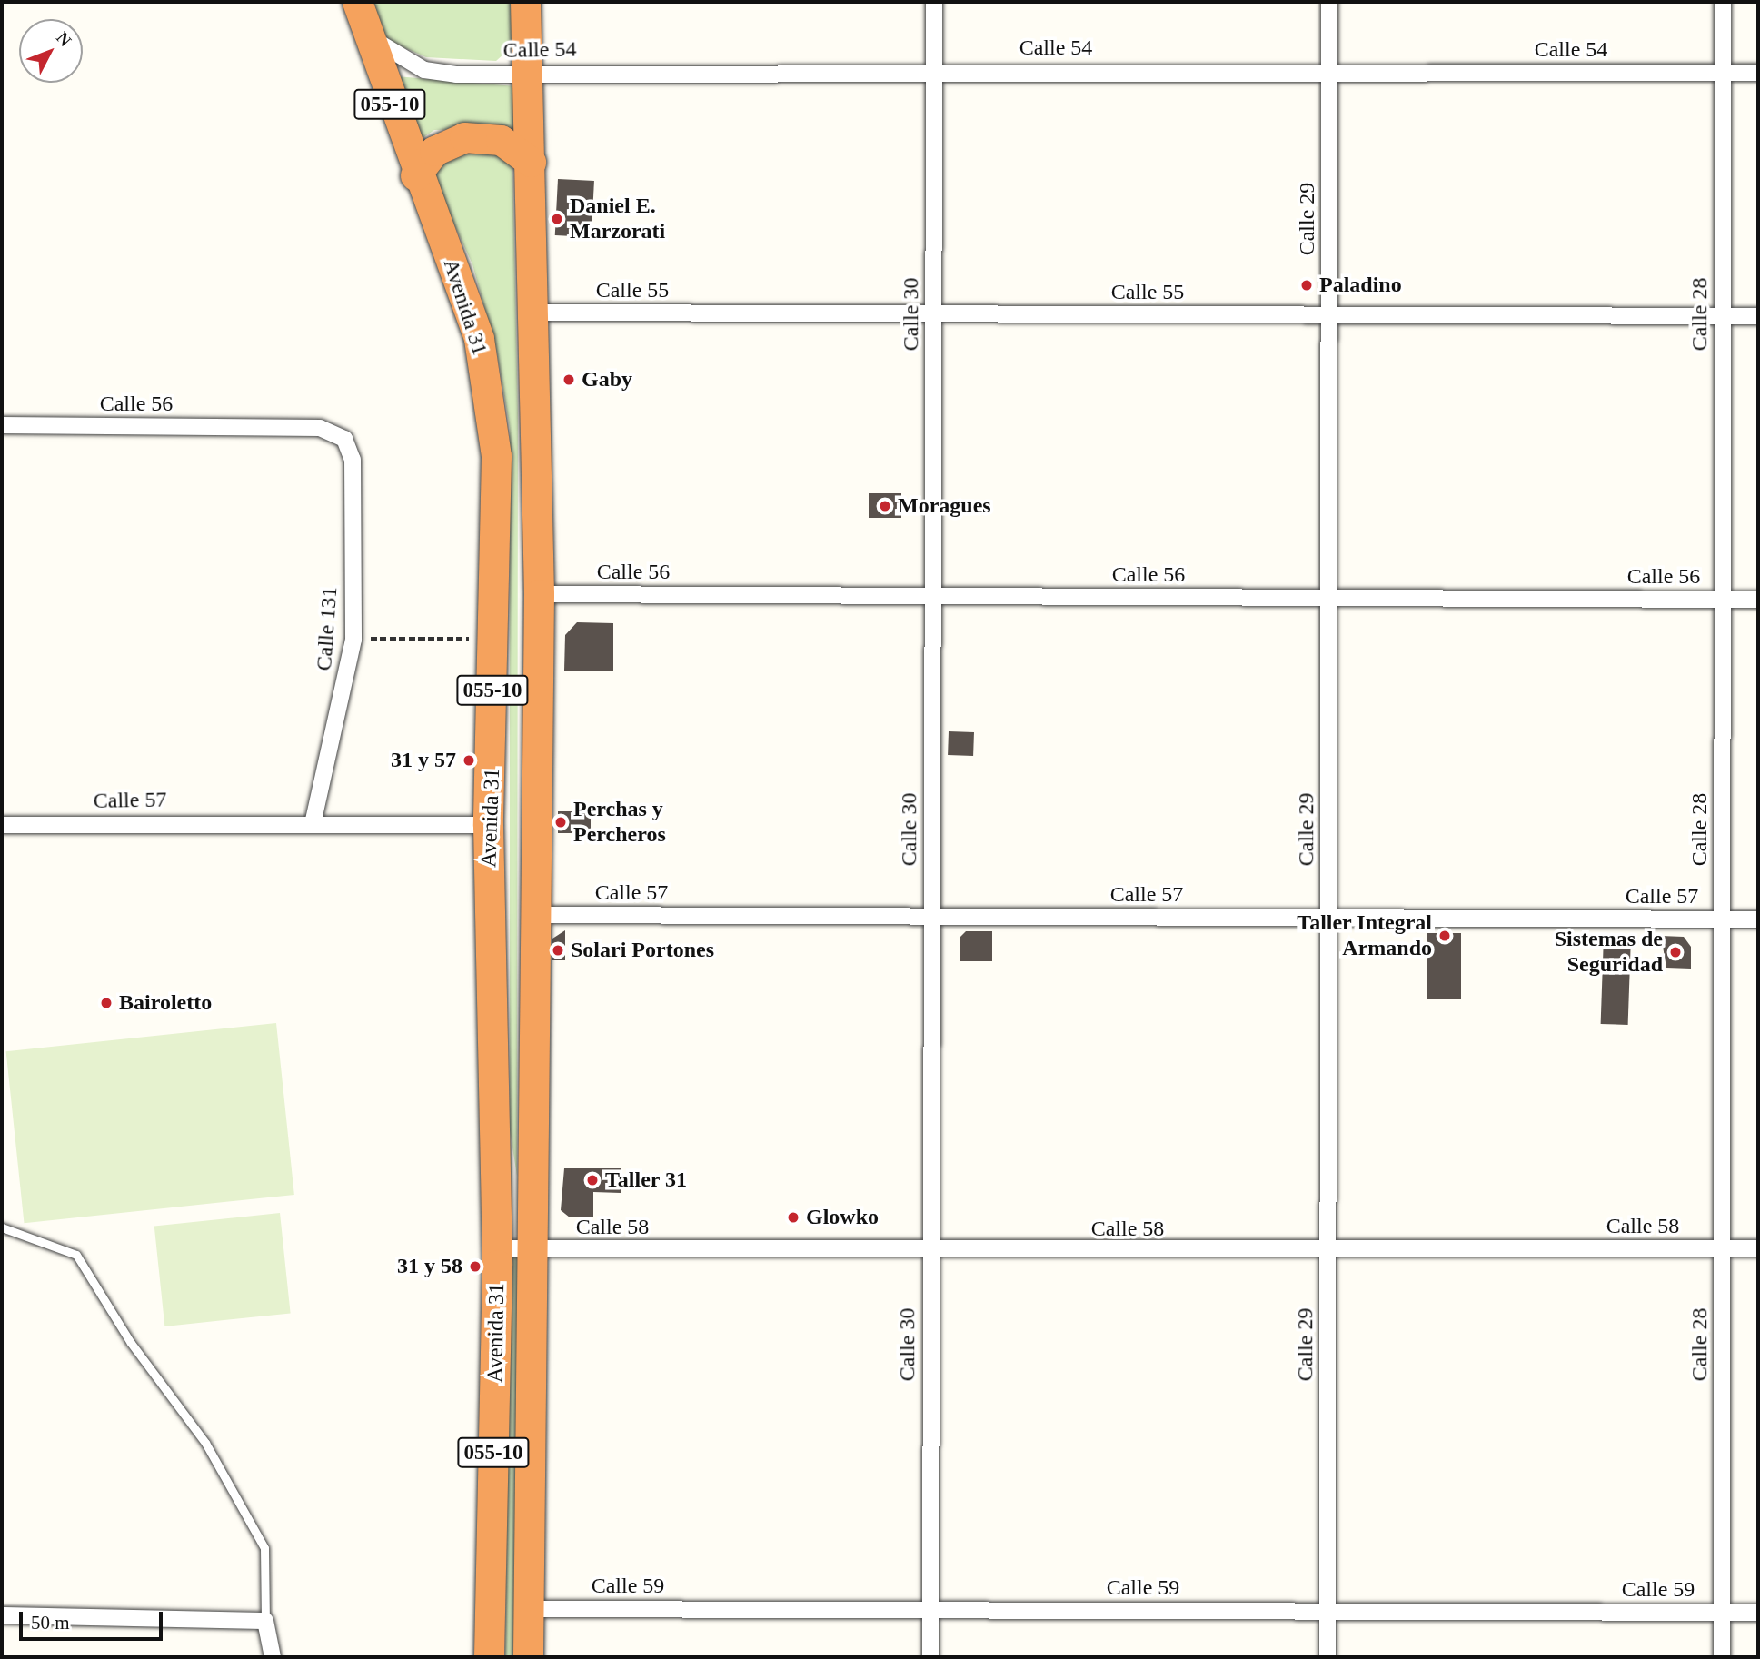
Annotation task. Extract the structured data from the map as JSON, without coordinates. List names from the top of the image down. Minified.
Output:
{"streets":{"highway":["055-10","Avenida 31"],"street":["Calle 54","Calle 29","Calle 55","Calle 30","Calle 28","Calle 56","Calle 131","Calle 57","Calle 58","Calle 59"]},"crossings":[["Calle 54","Calle 29"],["Calle 54","Avenida 31"],["Calle 54","Calle 30"],["Calle 54","Calle 28"],["Calle 29","Calle 55"],["Calle 29","Calle 56"],["Calle 29","Calle 57"],["Calle 29","Calle 58"],["Calle 29","Calle 59"],["Calle 55","Avenida 31"],["Calle 55","Calle 30"],["Calle 55","Calle 28"],["Avenida 31","Calle 56"],["Avenida 31","Calle 57"],["Avenida 31","Calle 58"],["Avenida 31","Calle 59"],["Calle 30","Calle 56"],["Calle 30","Calle 57"],["Calle 30","Calle 58"],["Calle 30","Calle 59"],["Calle 28","Calle 56"],["Calle 28","Calle 57"],["Calle 28","Calle 58"],["Calle 28","Calle 59"],["Calle 56","Calle 131"],["Calle 131","Calle 57"]],"places":["Daniel E. Marzorati","Paladino","Gaby","Moragues","31 y 57","Perchas y Percheros","Taller Integral Armando","Solari Portones","Sistemas de Seguridad","Bairoletto","Taller 31","Glowko","31 y 58"],"scale_bar":"50 m","north":"top right"}
